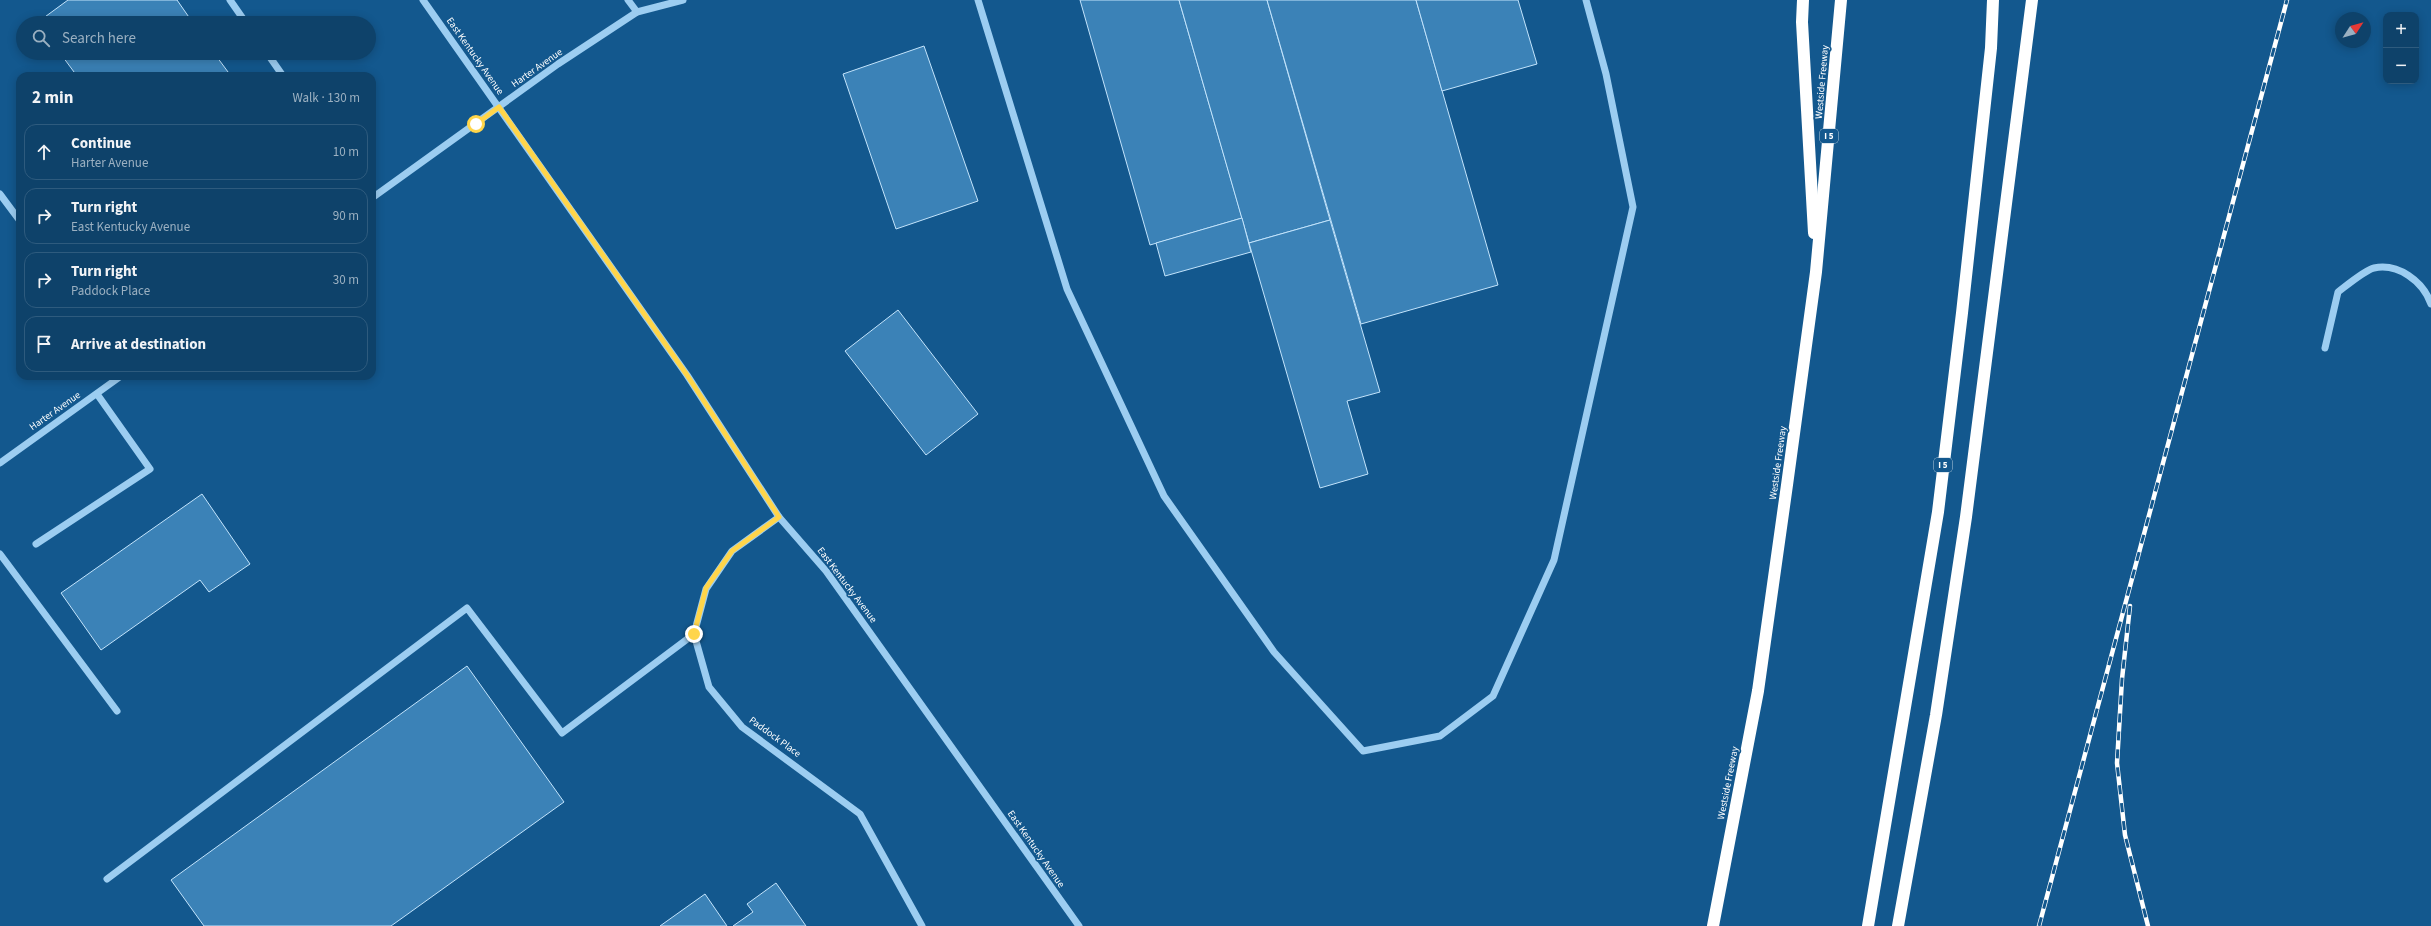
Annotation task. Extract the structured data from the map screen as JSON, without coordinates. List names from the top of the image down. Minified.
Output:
{"streets":{"highway":["Westside Freeway","I 5"],"street":["East Kentucky Avenue","Harter Avenue","Paddock Place"]},"crossings":[["East Kentucky Avenue","Harter Avenue"]],"north":"top right","page":{"map_buttons":["+","−"],"search":"Search here","heading":["2 min","Walk · 130 m"],"list":[["Continue","Harter Avenue","10 m"],["Turn right","East Kentucky Avenue","90 m"],["Turn right","Paddock Place","30 m"],"Arrive at destination"]}}
